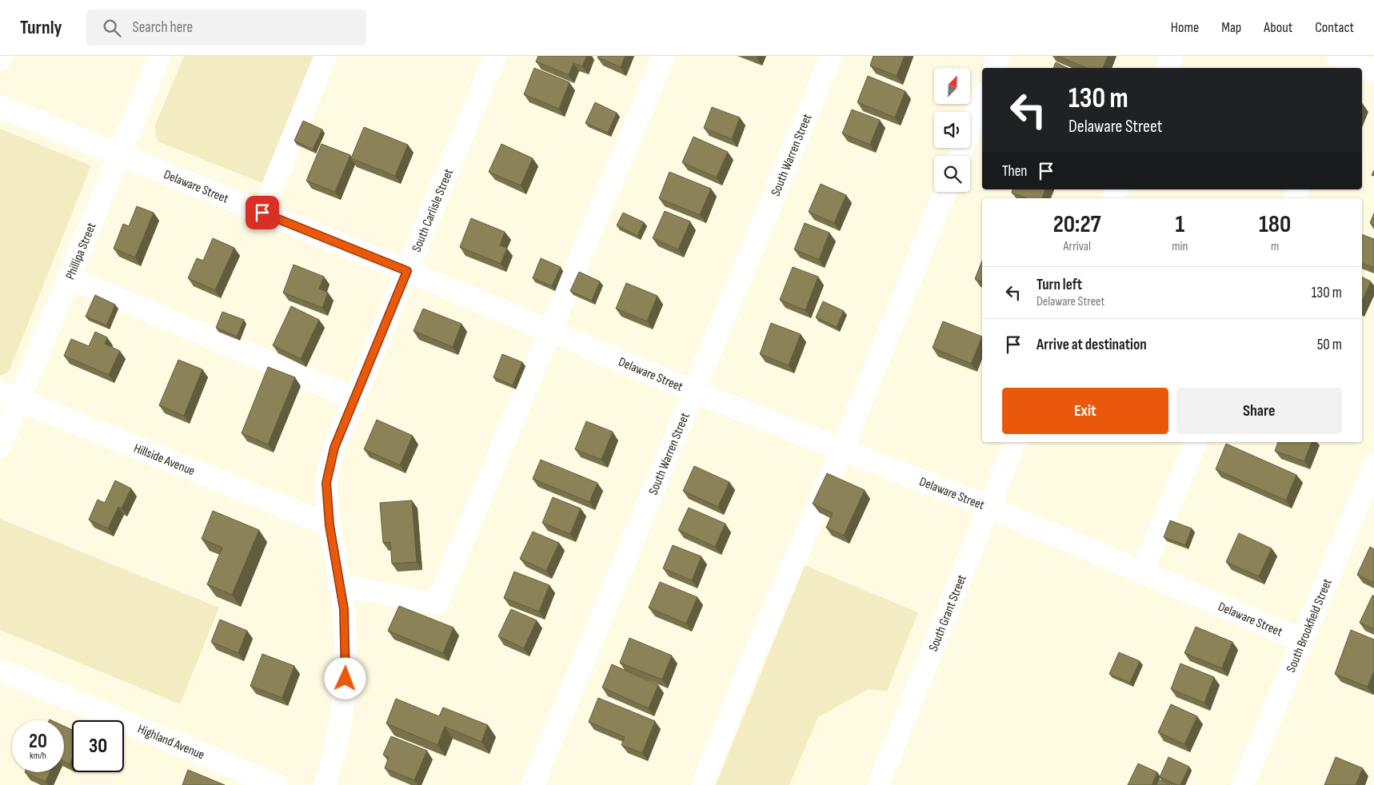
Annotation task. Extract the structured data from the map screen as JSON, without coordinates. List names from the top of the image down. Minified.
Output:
{"streets":{"street":["South Warren Street","Delaware Street","South Carlisle Street","Phillipa Street","Hillside Avenue","South Grant Street","South Brookfield Street","Highland Avenue"]},"crossings":[["South Warren Street","Delaware Street"],["Delaware Street","South Carlisle Street"],["Delaware Street","Phillipa Street"],["Delaware Street","South Grant Street"],["Delaware Street","South Brookfield Street"],["South Carlisle Street","Hillside Avenue"],["Phillipa Street","Hillside Avenue"]],"north":"top right","page":{"header":"Turnly","search":"Search here","nav":["Home","Map","About","Contact"],"turn":["130 m","Delaware Street"],"then":"Then","eta":["20:27","Arrival","1","min","180","m"],"list":[{"name":"Turn left","note":"Delaware Street","value":"130 m"},{"name":"Arrive at destination","value":"50 m"}],"buttons":["Exit","Share"],"speed":"20 km/h","limit":"30"}}
